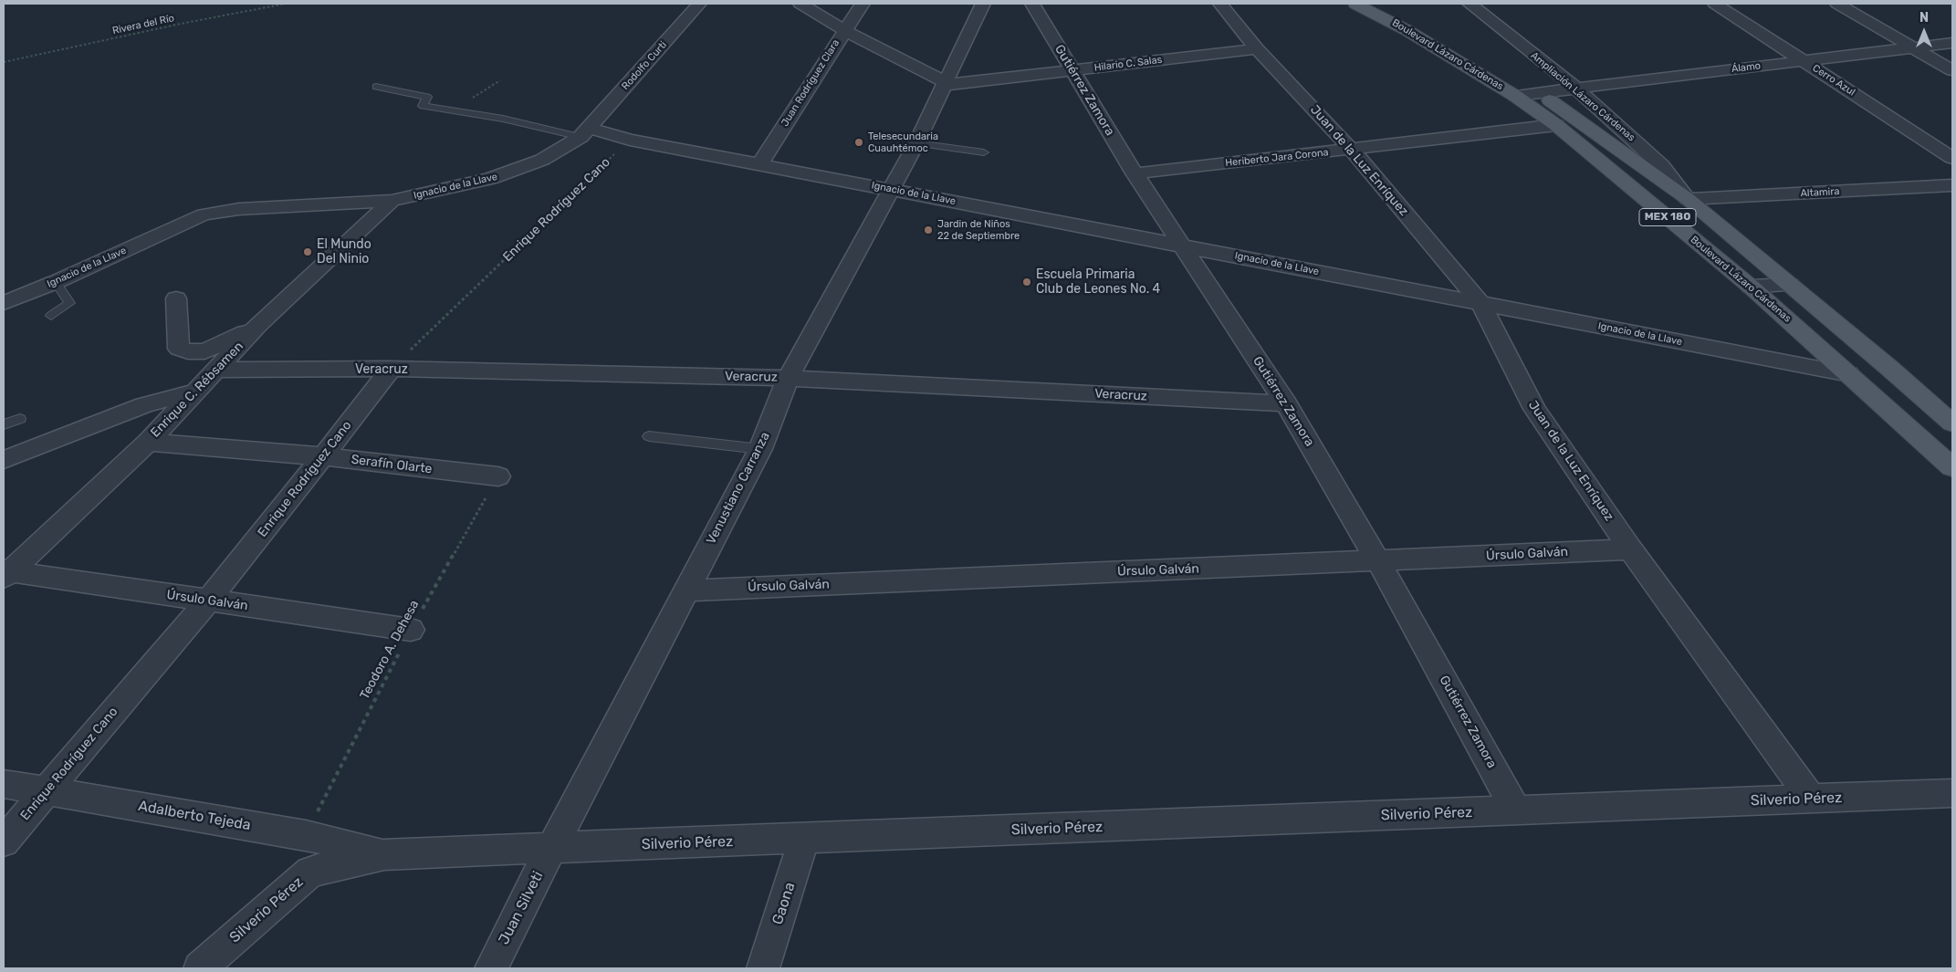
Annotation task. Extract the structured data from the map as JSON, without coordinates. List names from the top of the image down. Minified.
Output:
{"streets":{"main road":["Boulevard Lázaro Cárdenas","MEX 180"],"street":["Hilario C. Salas","Rodolfo Curti","Álamo","Cerro Azul","Juan Rodríguez Clara","Gutiérrez Zamora","Ampliación Lázaro Cárdenas","Heriberto Jara Corona","Juan de la Luz Enríquez","Ignacio de la Llave","Altamira","Enrique Rodríguez Cano","Veracruz","Enrique C. Rébsamen","Serafín Olarte","Venustiano Carranza","Úrsulo Galván","Silverio Pérez","Adalberto Tejeda","Gaona","Juan Silveti"],"path":["Rivera del Río","Teodoro A. Dehesa"]},"crossings":[["Boulevard Lázaro Cárdenas","Álamo"],["Boulevard Lázaro Cárdenas","Ampliación Lázaro Cárdenas"],["Boulevard Lázaro Cárdenas","Heriberto Jara Corona"],["Boulevard Lázaro Cárdenas","Ignacio de la Llave"],["Boulevard Lázaro Cárdenas","Altamira"],["Hilario C. Salas","Gutiérrez Zamora"],["Hilario C. Salas","Juan de la Luz Enríquez"],["Hilario C. Salas","Venustiano Carranza"],["Rodolfo Curti","Ignacio de la Llave"],["Álamo","Cerro Azul"],["Álamo","Ampliación Lázaro Cárdenas"],["Juan Rodríguez Clara","Ignacio de la Llave"],["Gutiérrez Zamora","Heriberto Jara Corona"],["Gutiérrez Zamora","Ignacio de la Llave"],["Gutiérrez Zamora","Veracruz"],["Gutiérrez Zamora","Úrsulo Galván"],["Gutiérrez Zamora","Silverio Pérez"],["Ampliación Lázaro Cárdenas","Altamira"],["Heriberto Jara Corona","Juan de la Luz Enríquez"],["Juan de la Luz Enríquez","Ignacio de la Llave"],["Juan de la Luz Enríquez","Úrsulo Galván"],["Juan de la Luz Enríquez","Silverio Pérez"],["Ignacio de la Llave","Enrique Rodríguez Cano"],["Ignacio de la Llave","Enrique C. Rébsamen"],["Ignacio de la Llave","Venustiano Carranza"],["Enrique Rodríguez Cano","Veracruz"],["Enrique Rodríguez Cano","Serafín Olarte"],["Enrique Rodríguez Cano","Úrsulo Galván"],["Enrique Rodríguez Cano","Adalberto Tejeda"],["Veracruz","Enrique C. Rébsamen"],["Veracruz","Venustiano Carranza"],["Enrique C. Rébsamen","Serafín Olarte"],["Enrique C. Rébsamen","Úrsulo Galván"],["Serafín Olarte","Teodoro A. Dehesa"],["Venustiano Carranza","Úrsulo Galván"],["Venustiano Carranza","Silverio Pérez"],["Venustiano Carranza","Juan Silveti"],["Úrsulo Galván","Teodoro A. Dehesa"],["Teodoro A. Dehesa","Adalberto Tejeda"],["Silverio Pérez","Adalberto Tejeda"],["Silverio Pérez","Gaona"],["Silverio Pérez","Juan Silveti"]],"places":["Telesecundaria Cuauhtémoc","Jardin de Niños 22 de Septiembre","El Mundo Del Ninio","Escuela Primaria Club de Leones No. 4"],"north":"top"}
